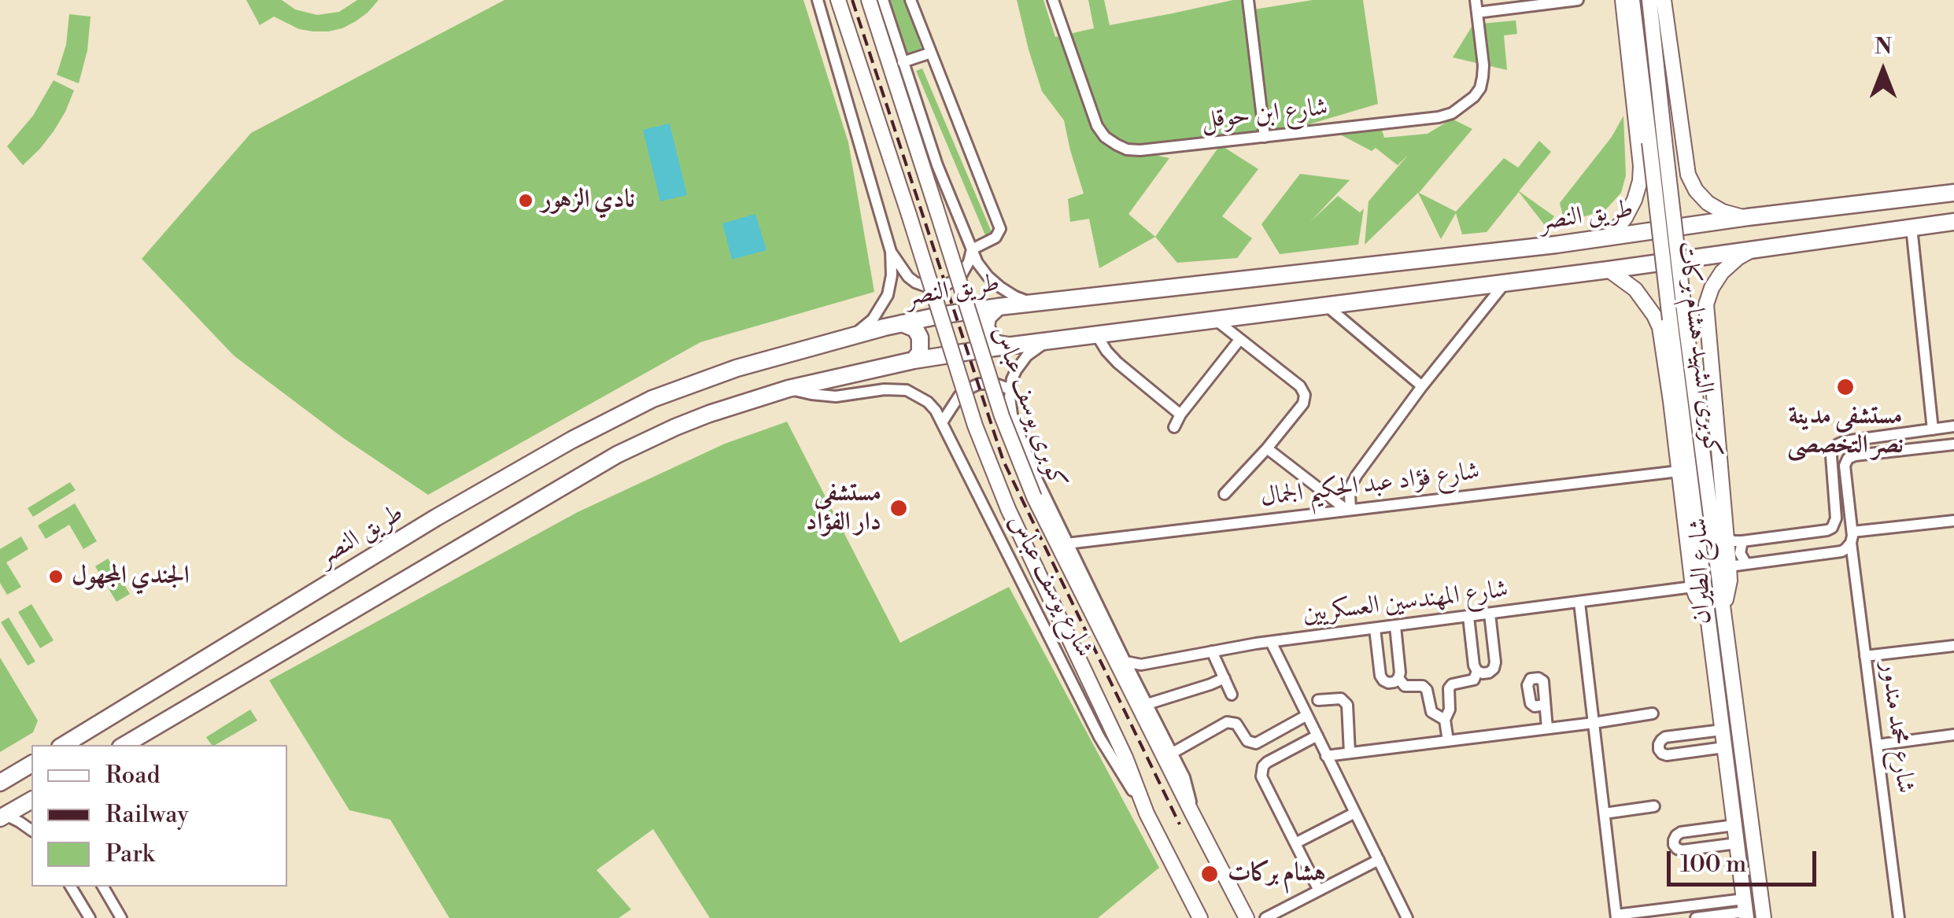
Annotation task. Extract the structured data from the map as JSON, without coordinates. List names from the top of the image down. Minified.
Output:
{"streets":{"highway":["طريق النصر"],"main road":["كوبرى الشهيد هشام بركات","كوبرى يوسف عباس","شارع الطيران","شارع يوسف عباس"],"street":["شارع ابن حوقل","شارع فؤاد عبد الحكيم الجمال","شارع المهندسين العسكريين","شارع محمد مندور"]},"crossings":[["كوبرى الشهيد هشام بركات","شارع الطيران"],["كوبرى يوسف عباس","شارع يوسف عباس"],["شارع فؤاد عبد الحكيم الجمال","شارع الطيران"],["شارع فؤاد عبد الحكيم الجمال","شارع يوسف عباس"],["شارع الطيران","شارع المهندسين العسكريين"],["شارع يوسف عباس","شارع المهندسين العسكريين"]],"places":["نادي الزهور","مستشفى مدينة نصر التخصصى","مستشفى دار الفؤاد","الجندي المجهول","هشام بركات"],"legend":["Road","Railway","Park"],"scale_bar":"100 m","north":"top"}
